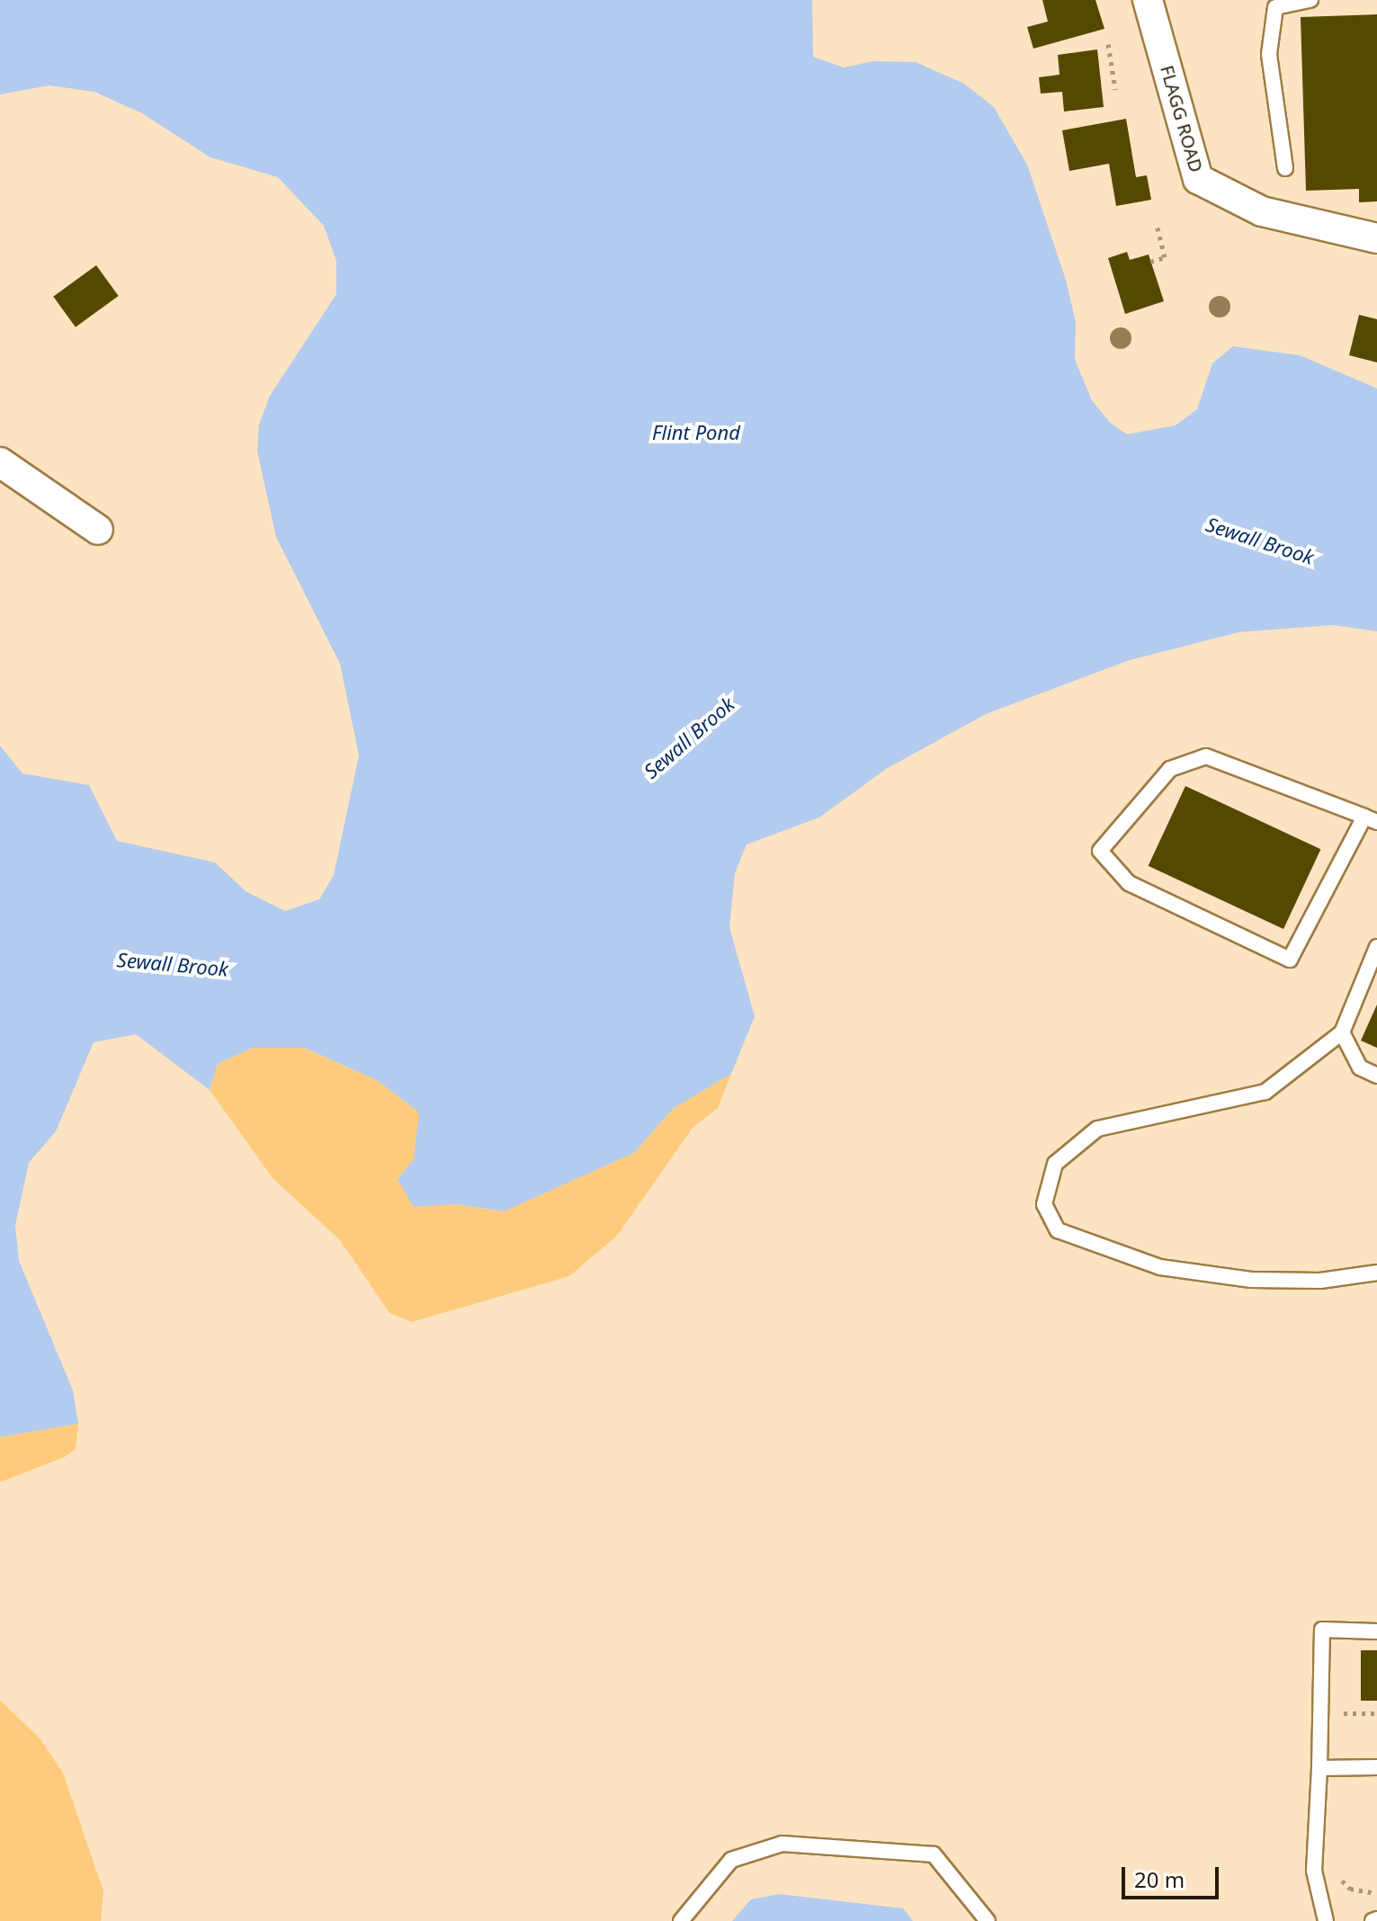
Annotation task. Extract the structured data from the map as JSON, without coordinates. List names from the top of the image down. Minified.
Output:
{"streets":{"street":["FLAGG ROAD"]},"water":["Flint Pond","Sewall Brook"],"scale_bar":"20 m"}
